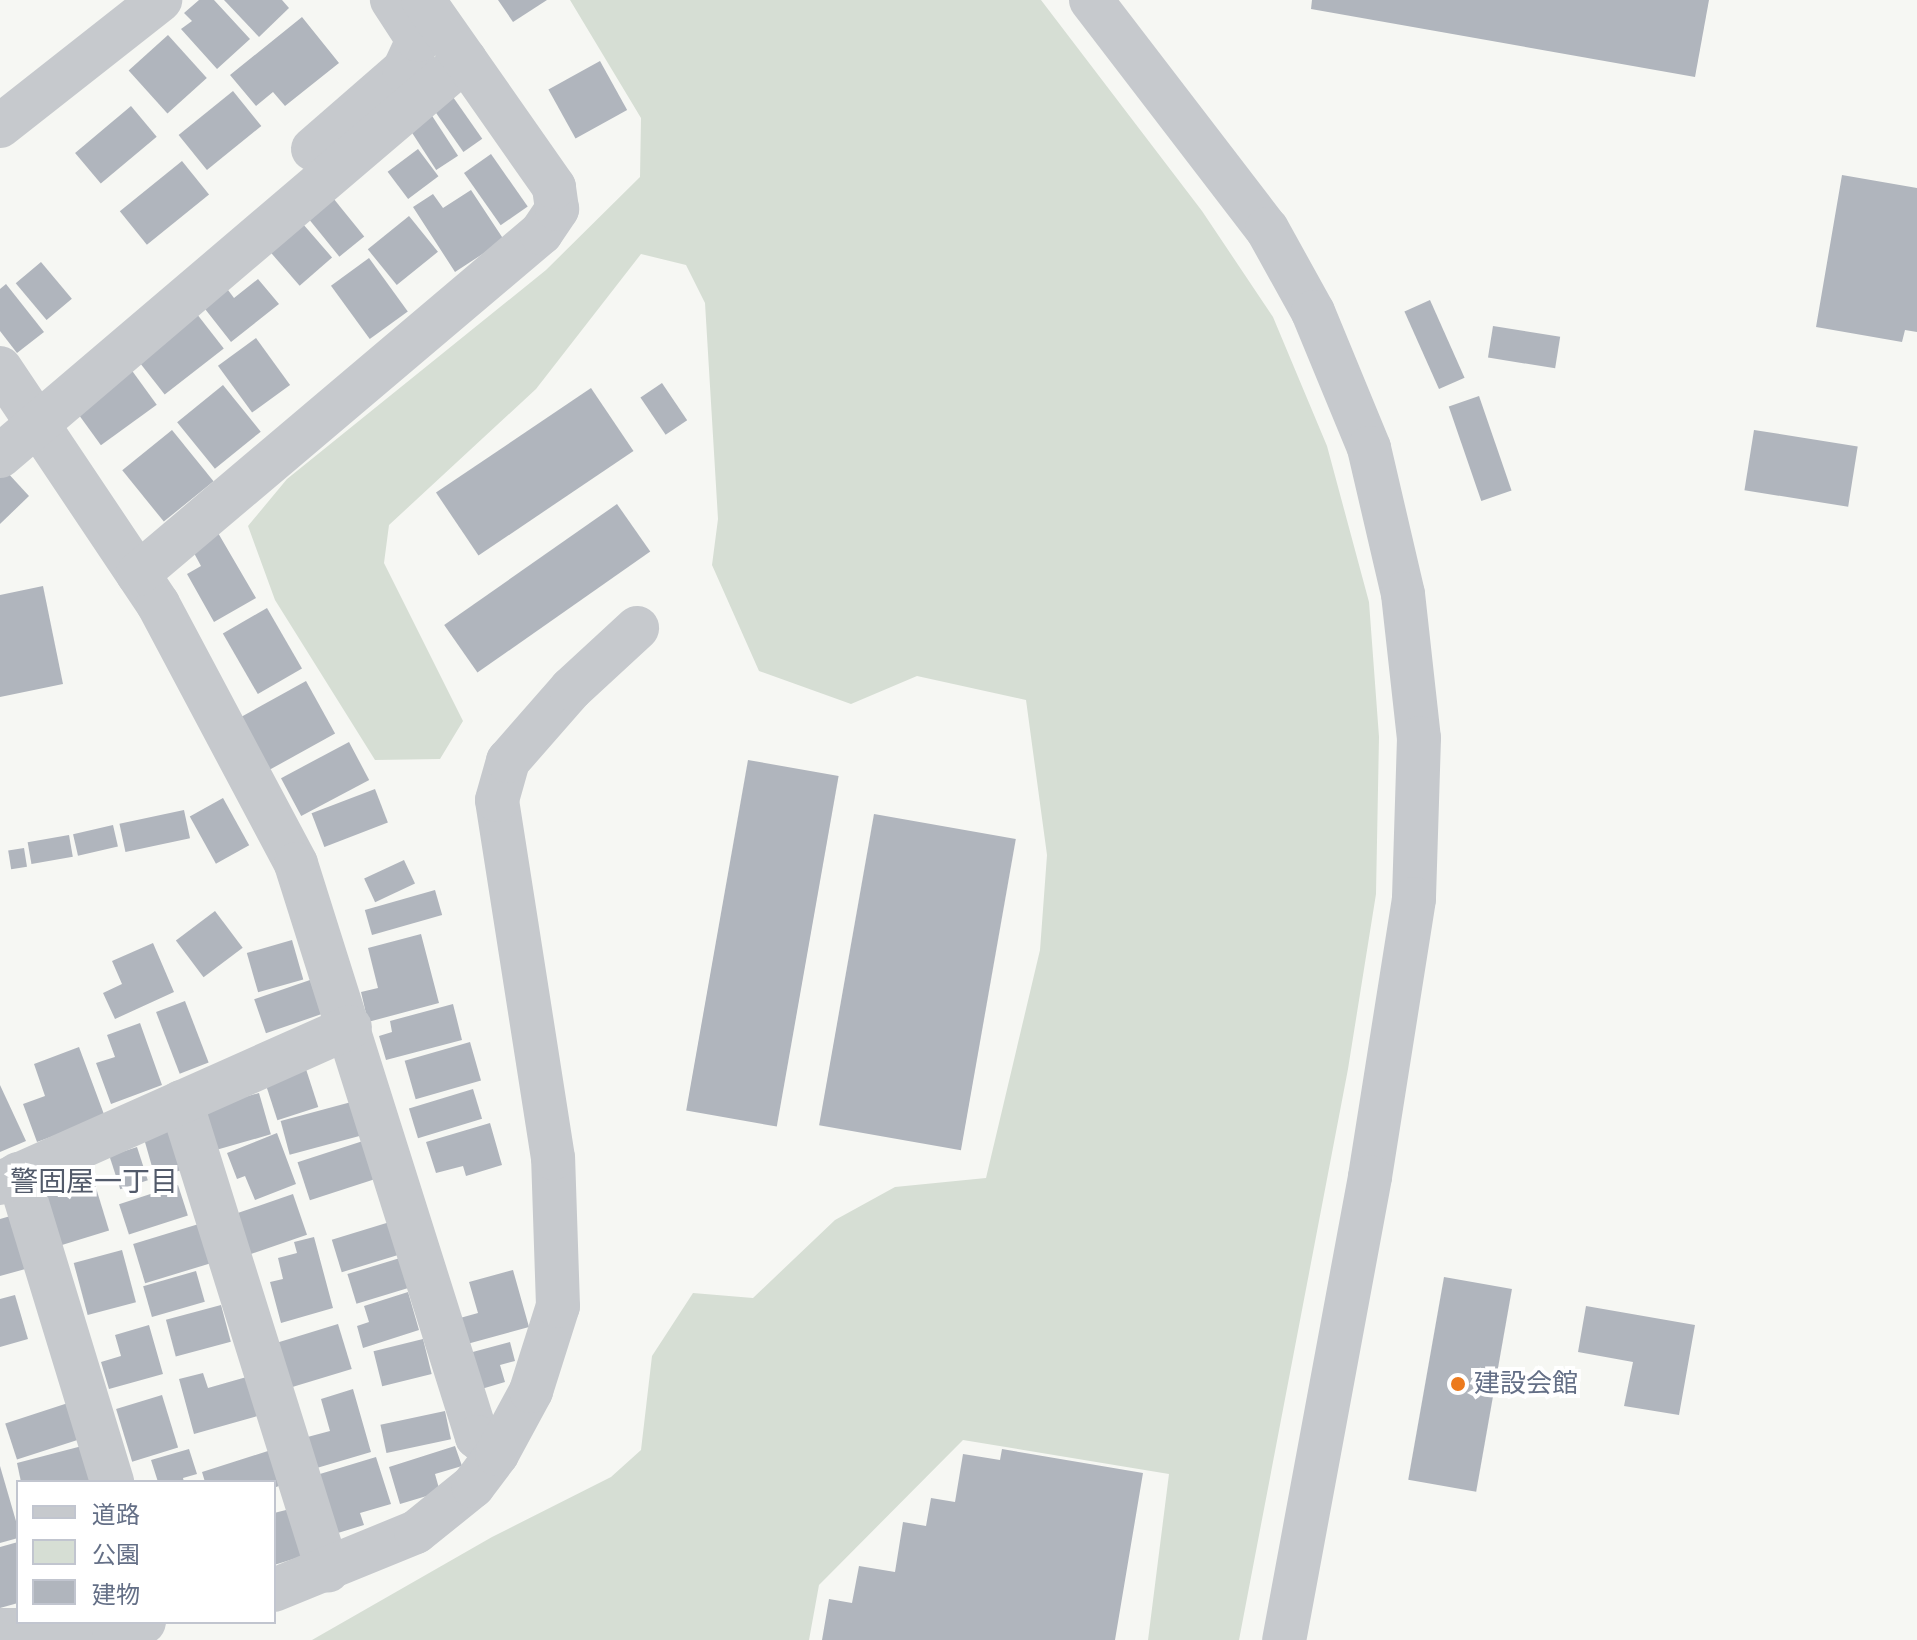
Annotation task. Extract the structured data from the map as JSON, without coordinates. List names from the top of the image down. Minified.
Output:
{"districts":["警固屋一丁目"],"places":["建設会館"],"legend":["道路","公園","建物"]}
